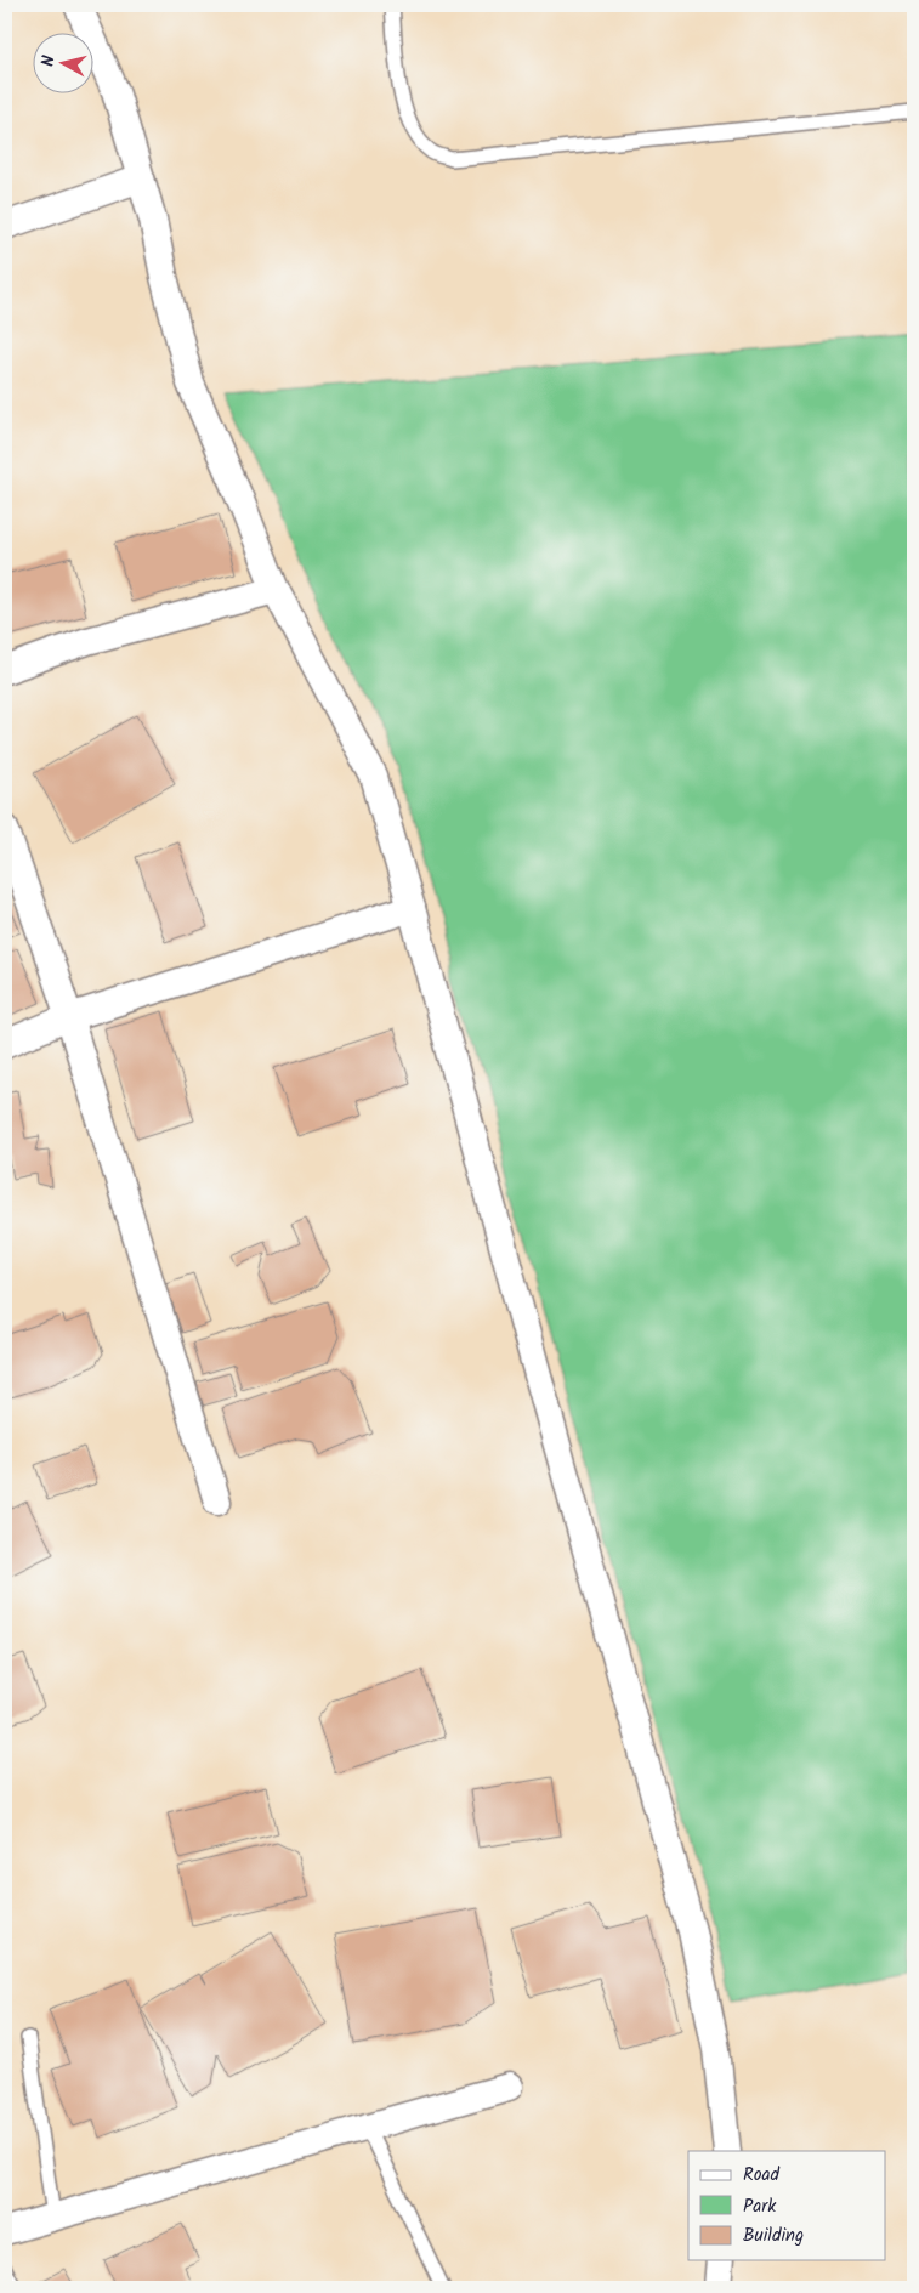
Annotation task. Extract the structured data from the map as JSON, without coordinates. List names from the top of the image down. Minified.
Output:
{"legend":["Road","Park","Building"],"north":"left"}
